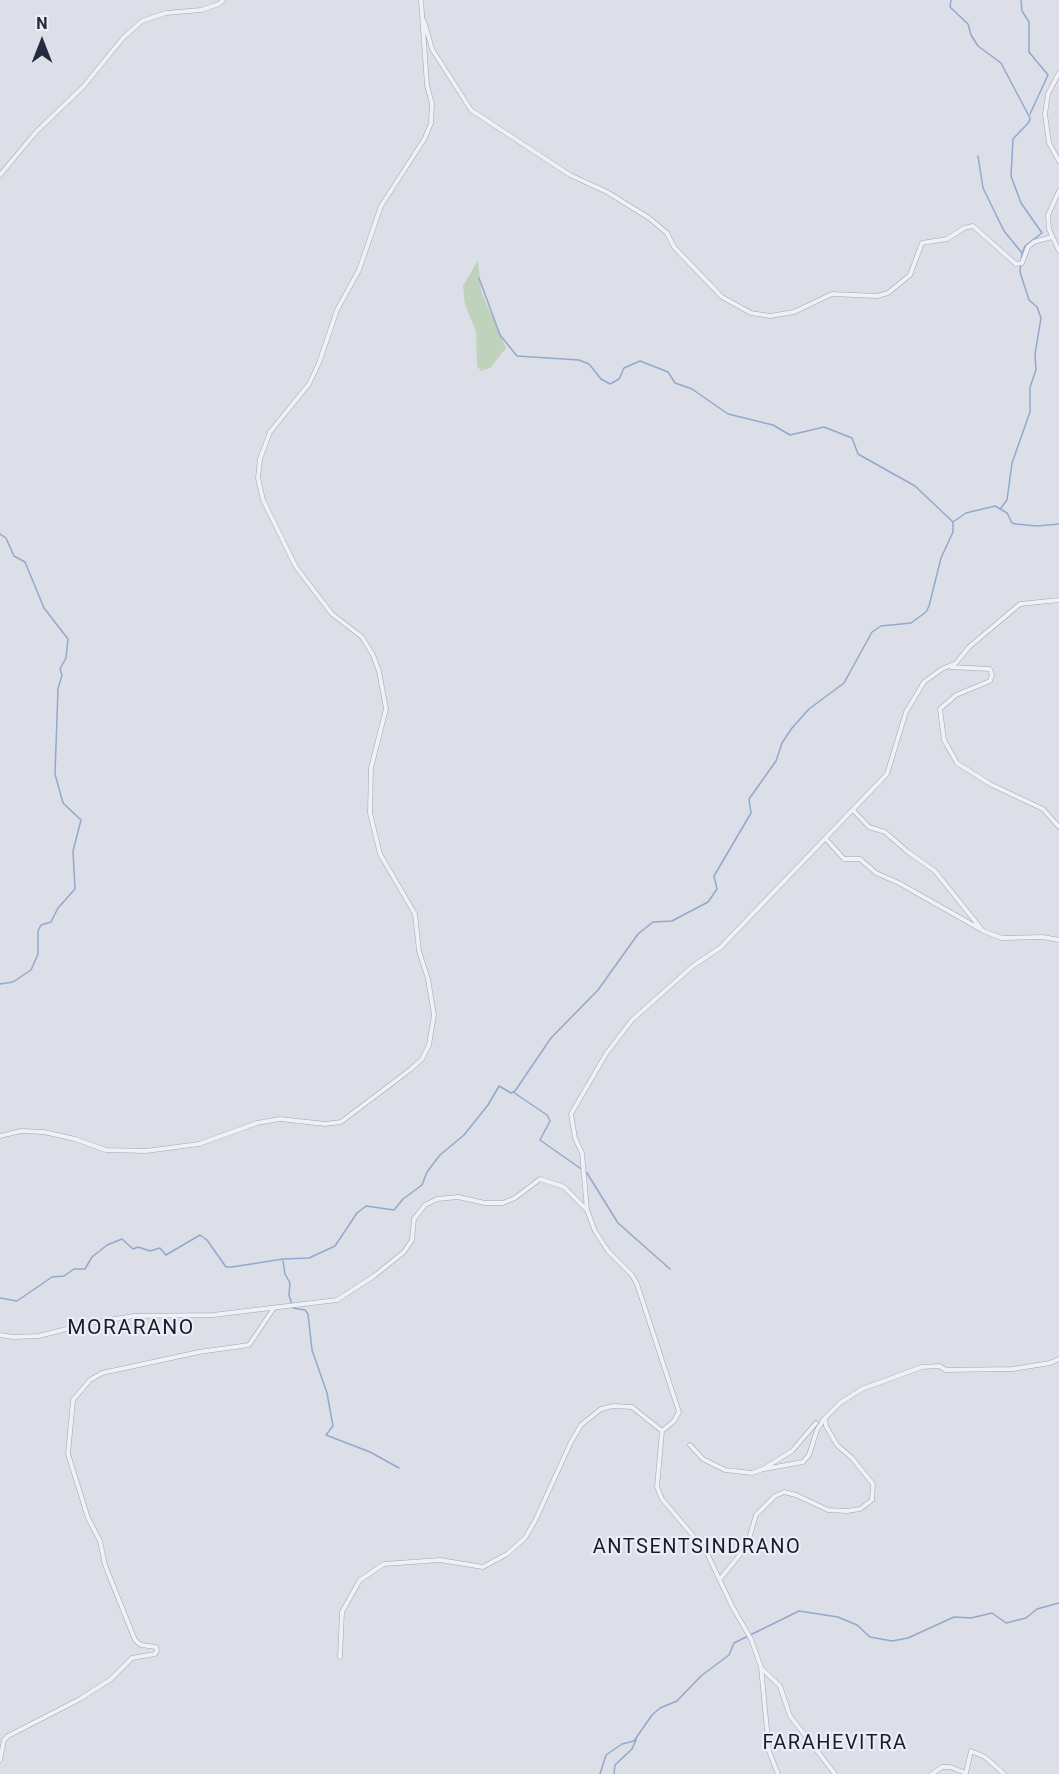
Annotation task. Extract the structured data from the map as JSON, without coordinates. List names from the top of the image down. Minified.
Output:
{"districts":["MORARANO","ANTSENTSINDRANO","FARAHEVITRA"],"north":"top"}
